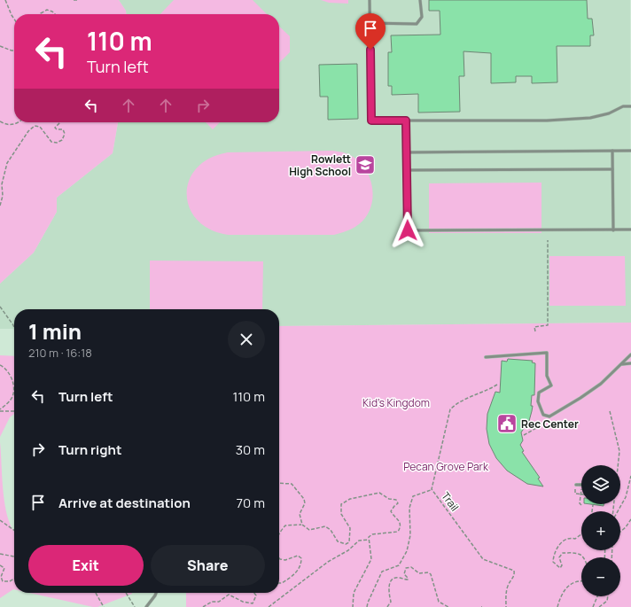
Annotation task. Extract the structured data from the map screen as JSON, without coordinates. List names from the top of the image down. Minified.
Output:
{"streets":{"path":["Trail"]},"parks":["Kid's Kingdom","Pecan Grove Park"],"places":{"school or university":["Rowlett High School"],"public building":["Rec Center"]},"page":{"turn":["110 m","Turn left"],"heading":["1 min","210 m · 16:18"],"list":[{"name":"Turn left","value":"110 m"},{"name":"Turn right","value":"30 m"},{"name":"Arrive at destination","value":"70 m"}],"map_buttons":["+","−"],"buttons":["Exit","Share"]}}
